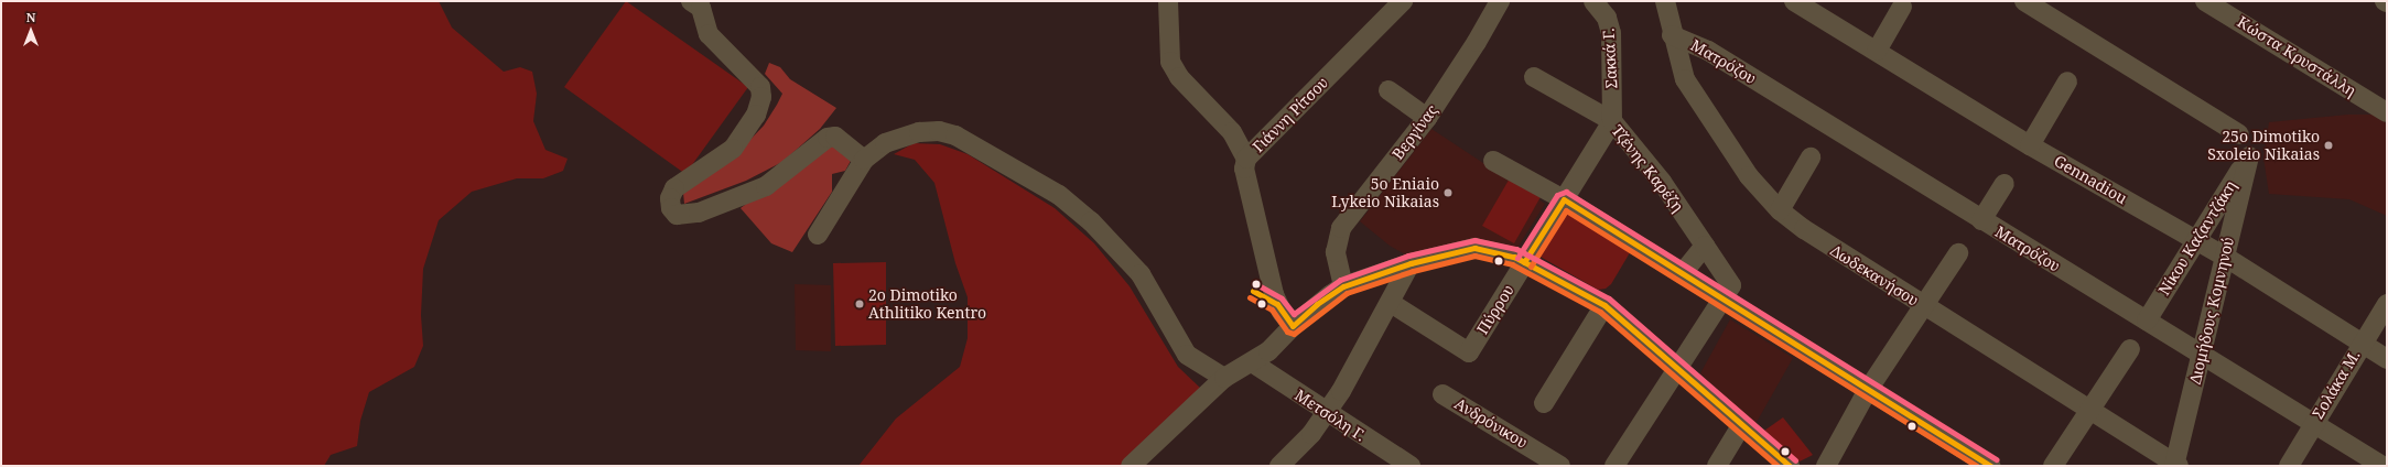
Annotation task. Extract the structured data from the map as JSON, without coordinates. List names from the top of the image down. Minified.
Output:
{"streets":{"street":["Κώστα Κρυστάλλη","Σακκά Γ.","Ματρόζου","Γιάννη Ρίτσου","Βεργίνας","Τζένης Καρέζη","Gennadiou","Νίκου Καζαντζάκη","Δωδεκανήσου","Πύρρου","Διομήδους Κομνηνού","Σολάκα Μ.","Μετσόλη Γ.","Ανδρόνικου"]},"crossings":[["Σακκά Γ.","Τζένης Καρέζη"],["Σακκά Γ.","Πύρρου"],["Ματρόζου","Νίκου Καζαντζάκη"],["Ματρόζου","Δωδεκανήσου"],["Ματρόζου","Διομήδους Κομνηνού"],["Ματρόζου","Σολάκα Μ."],["Τζένης Καρέζη","Πύρρου"],["Gennadiou","Νίκου Καζαντζάκη"],["Gennadiou","Διομήδους Κομνηνού"],["Gennadiou","Σολάκα Μ."],["Νίκου Καζαντζάκη","Διομήδους Κομνηνού"],["Δωδεκανήσου","Διομήδους Κομνηνού"]],"places":["25ο Dimotiko Sxoleio Nikaias","5o Eniaio Lykeio Nikaias","2o Dimotiko Athlitiko Kentro"],"north":"top"}
